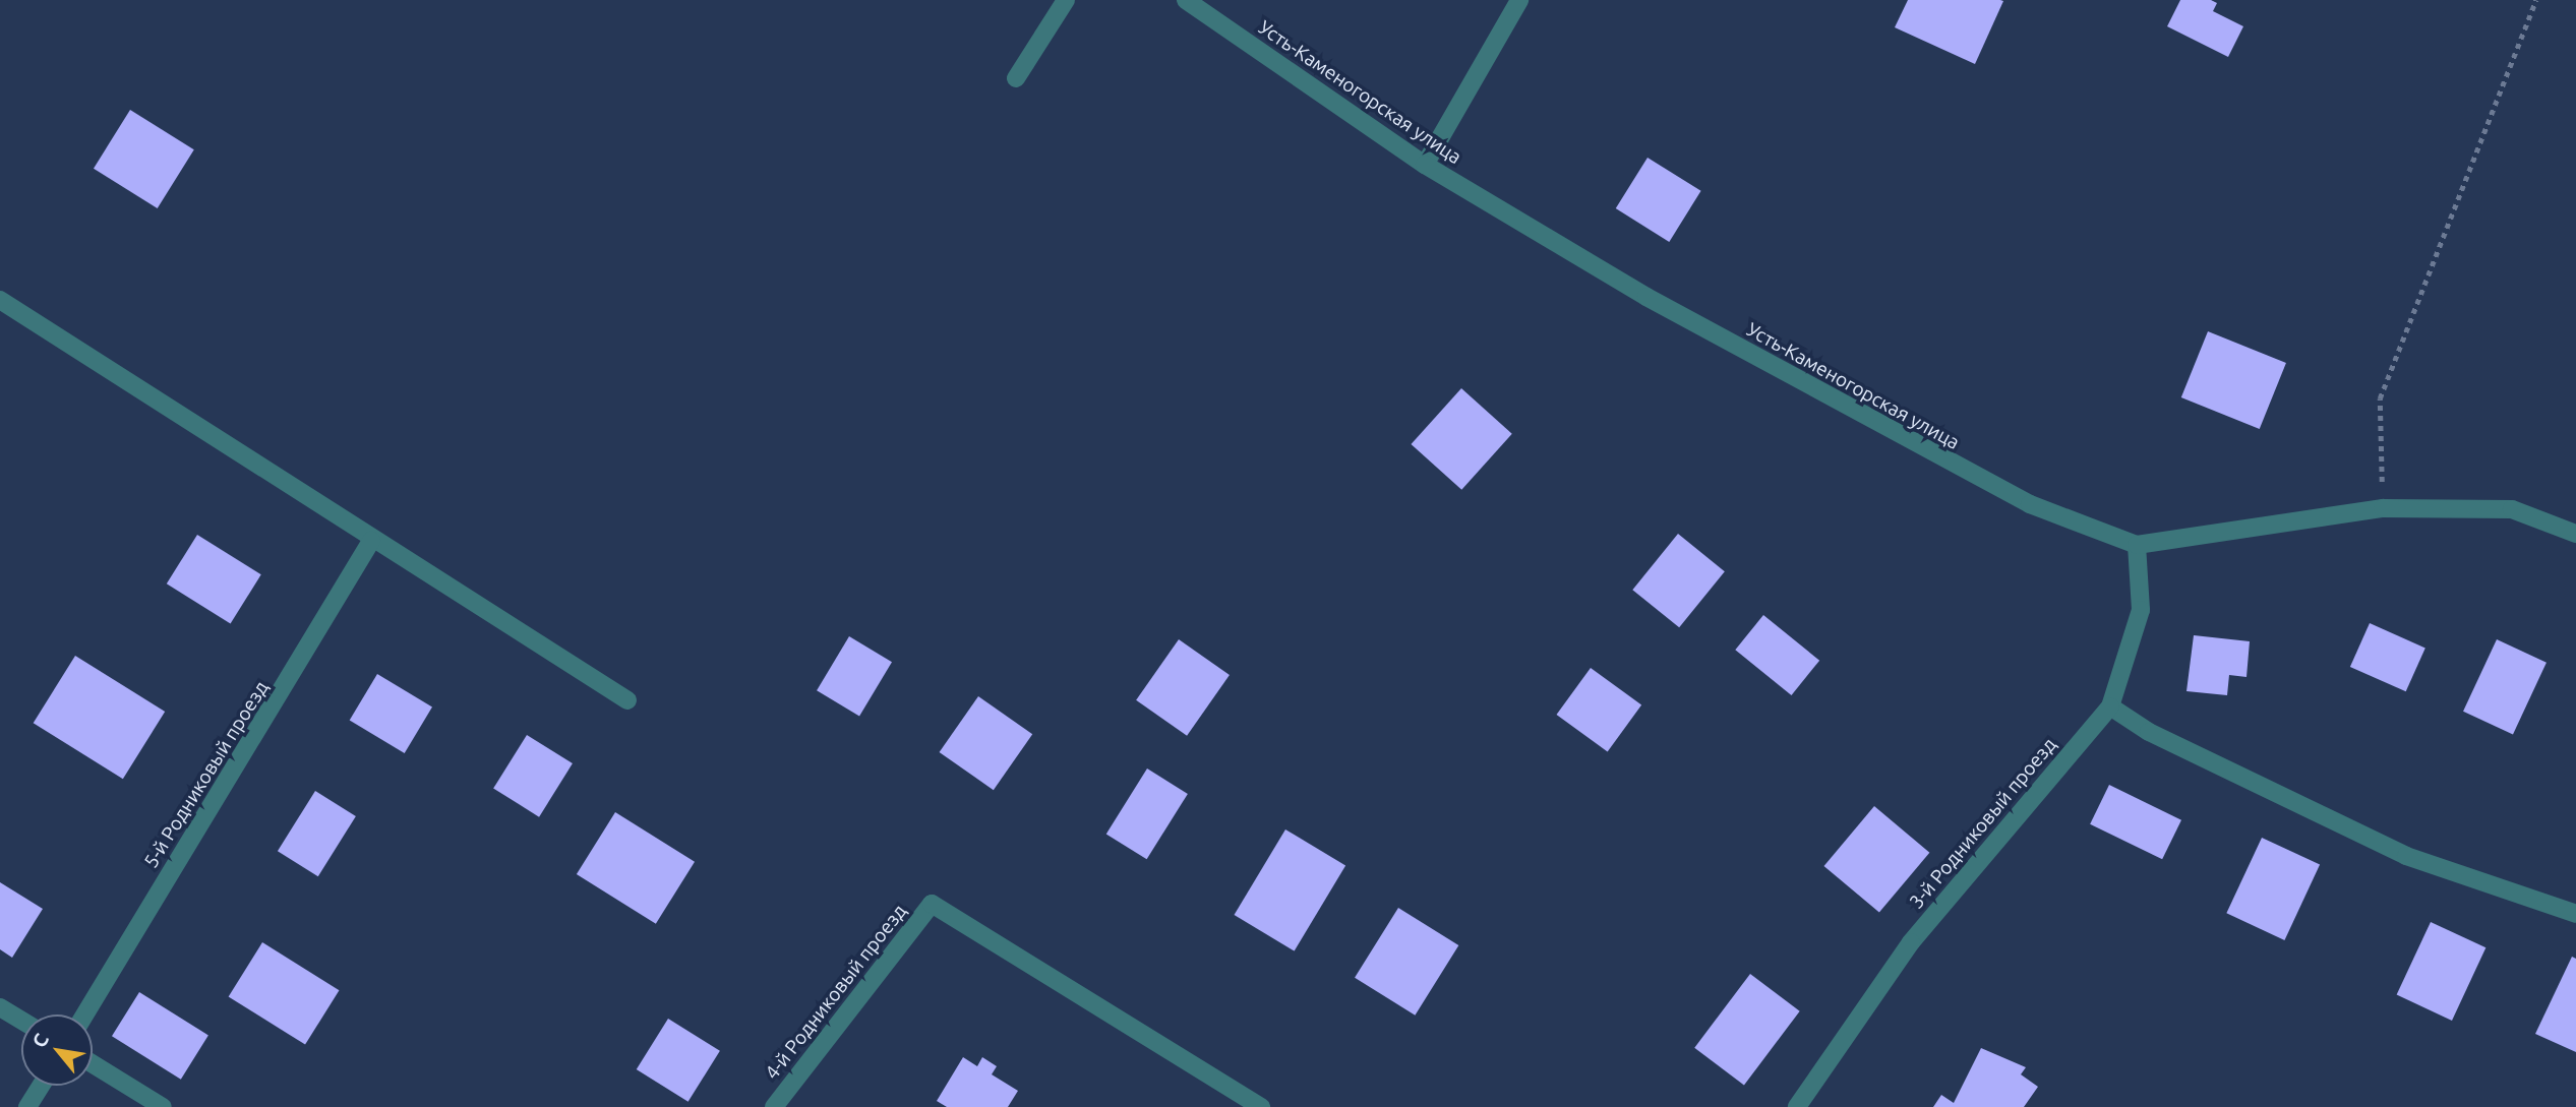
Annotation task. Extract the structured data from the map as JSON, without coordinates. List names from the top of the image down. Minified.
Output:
{"streets":{"street":["Усть-Каменогорская улица","5-й Родниковый проезд","3-й Родниковый проезд","4-й Родниковый проезд"]},"crossings":[["Усть-Каменогорская улица","3-й Родниковый проезд"]],"north":"top left"}
